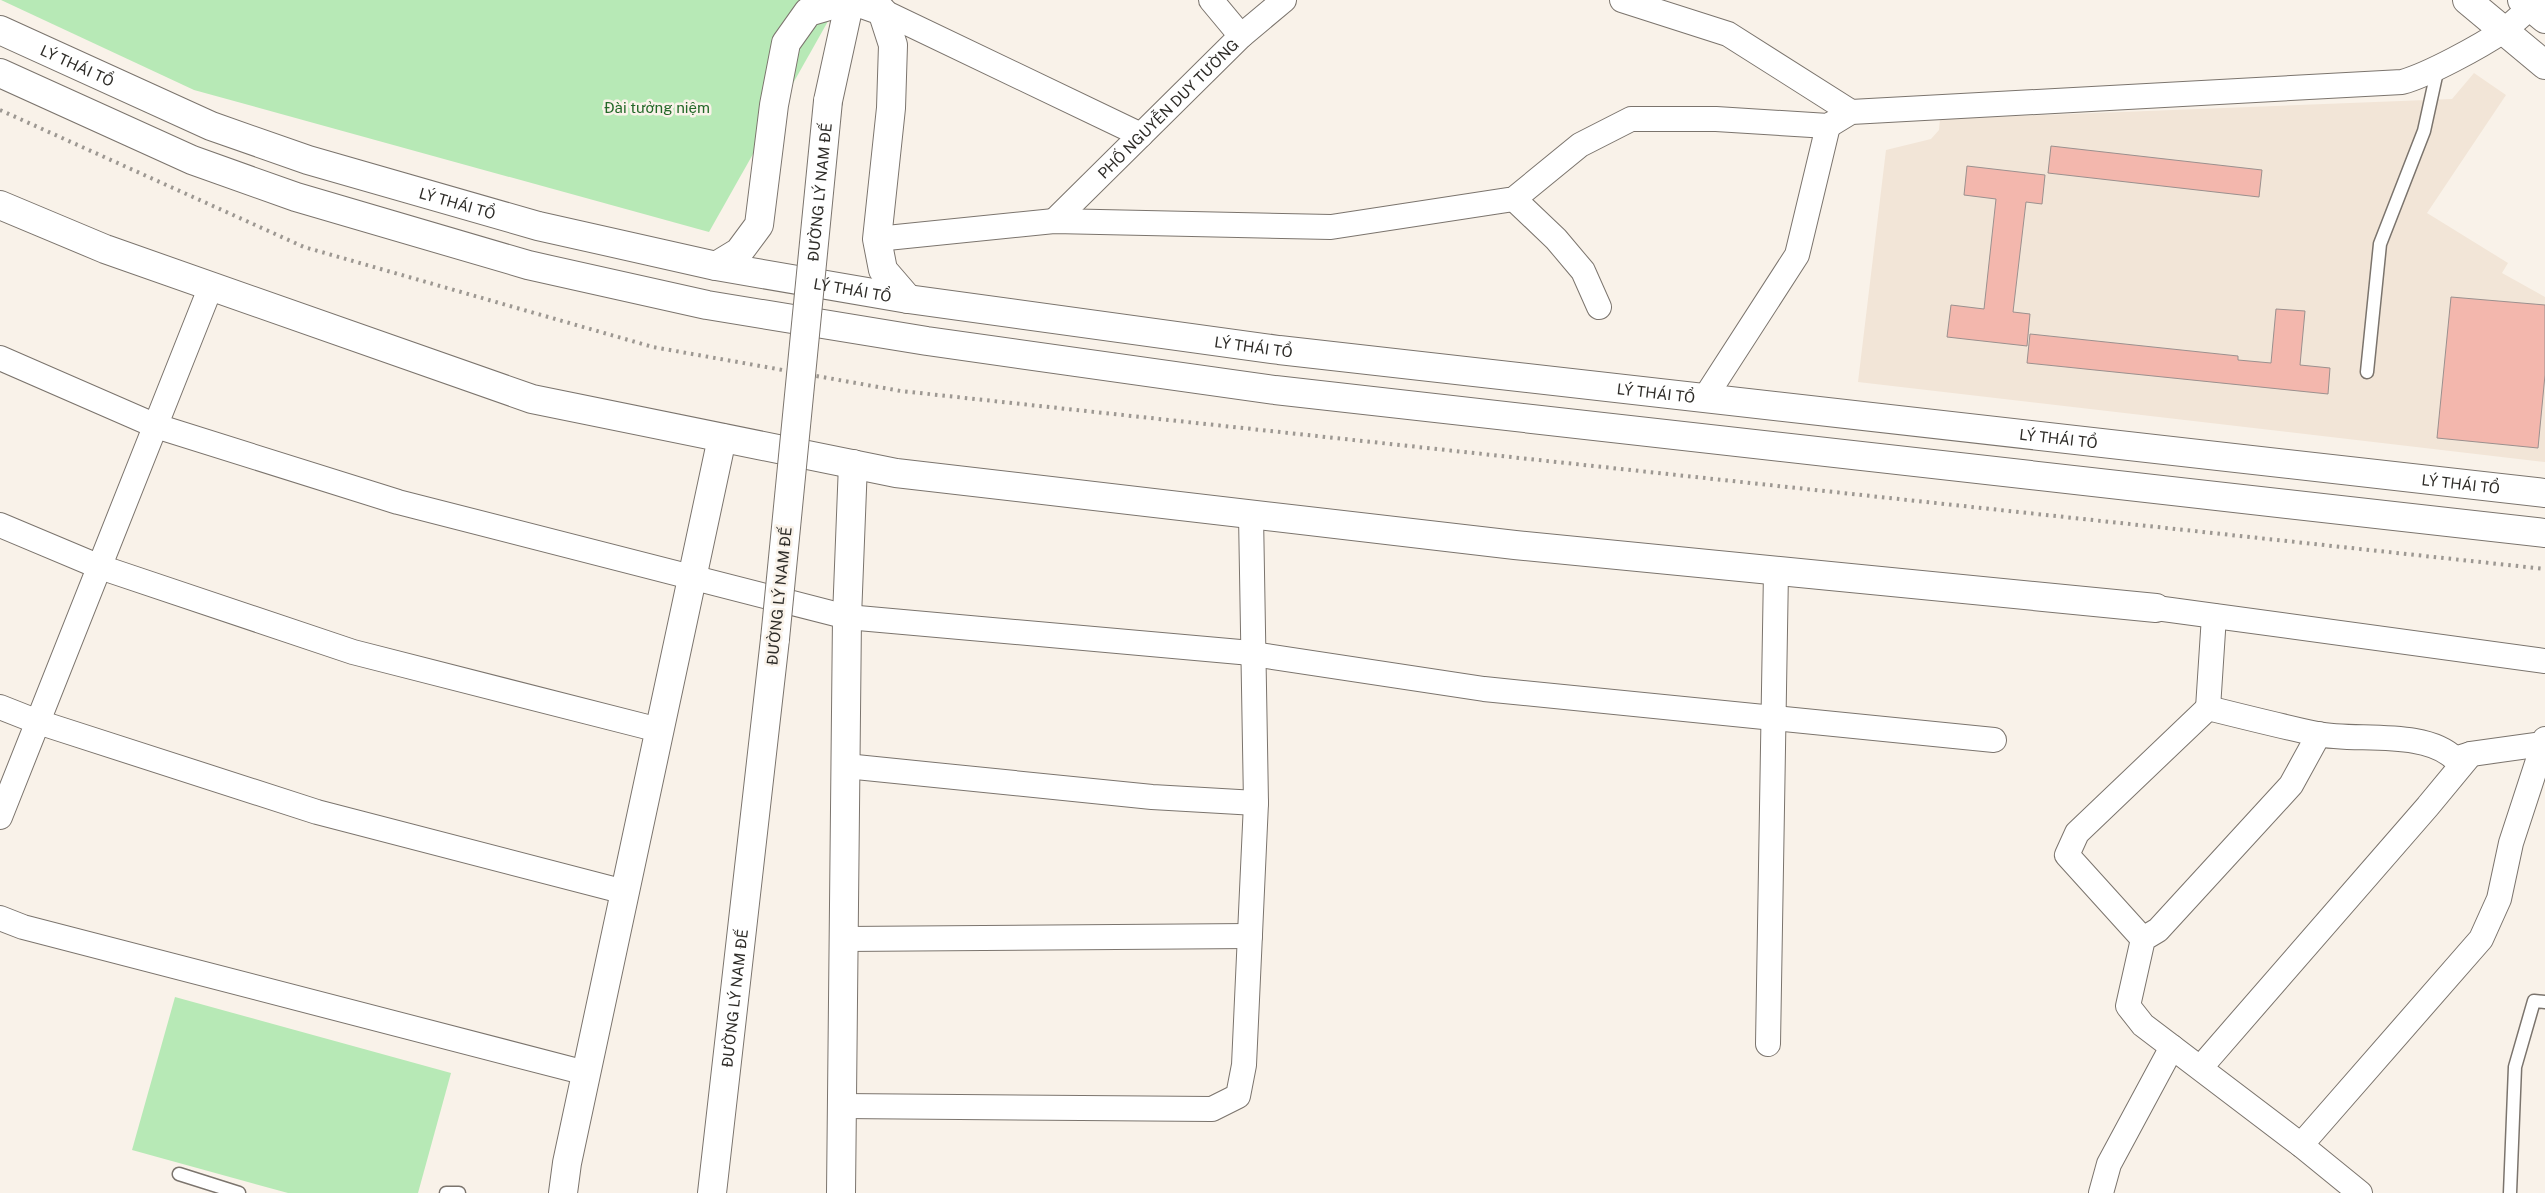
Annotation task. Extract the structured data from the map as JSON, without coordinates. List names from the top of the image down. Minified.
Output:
{"streets":{"main road":["LÝ THÁI TỔ","ĐƯỜNG LÝ NAM ĐẾ"],"street":["PHỐ NGUYỄN DUY TƯỜNG"]},"parks":["Đài tưởng niệm"]}
